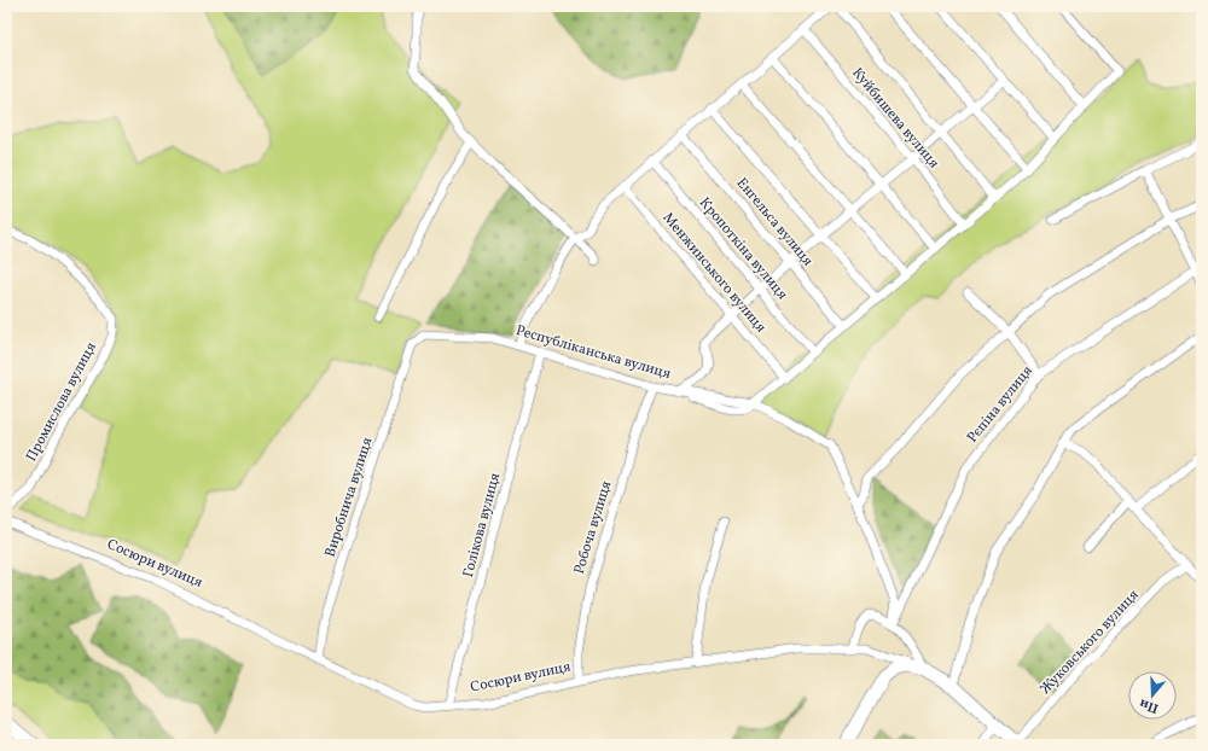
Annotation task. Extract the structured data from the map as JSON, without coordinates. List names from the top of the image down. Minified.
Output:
{"streets":{"main road":["Сосюри вулиця"],"street":["Куйбишева вулиця","Енгельса вулиця","Кропоткіна вулиця","Менжинського вулиця","Республіканська вулиця","Промислова вулиця","Рєпіна вулиця","Виробнича вулиця","Голікова вулиця","Робоча вулиця","Жуковського вулиця"]},"crossings":[["Республіканська вулиця","Рєпіна вулиця"],["Республіканська вулиця","Виробнича вулиця"],["Республіканська вулиця","Голікова вулиця"],["Республіканська вулиця","Робоча вулиця"],["Виробнича вулиця","Сосюри вулиця"],["Голікова вулиця","Сосюри вулиця"],["Робоча вулиця","Сосюри вулиця"],["Сосюри вулиця","Жуковського вулиця"]],"north":"bottom"}
